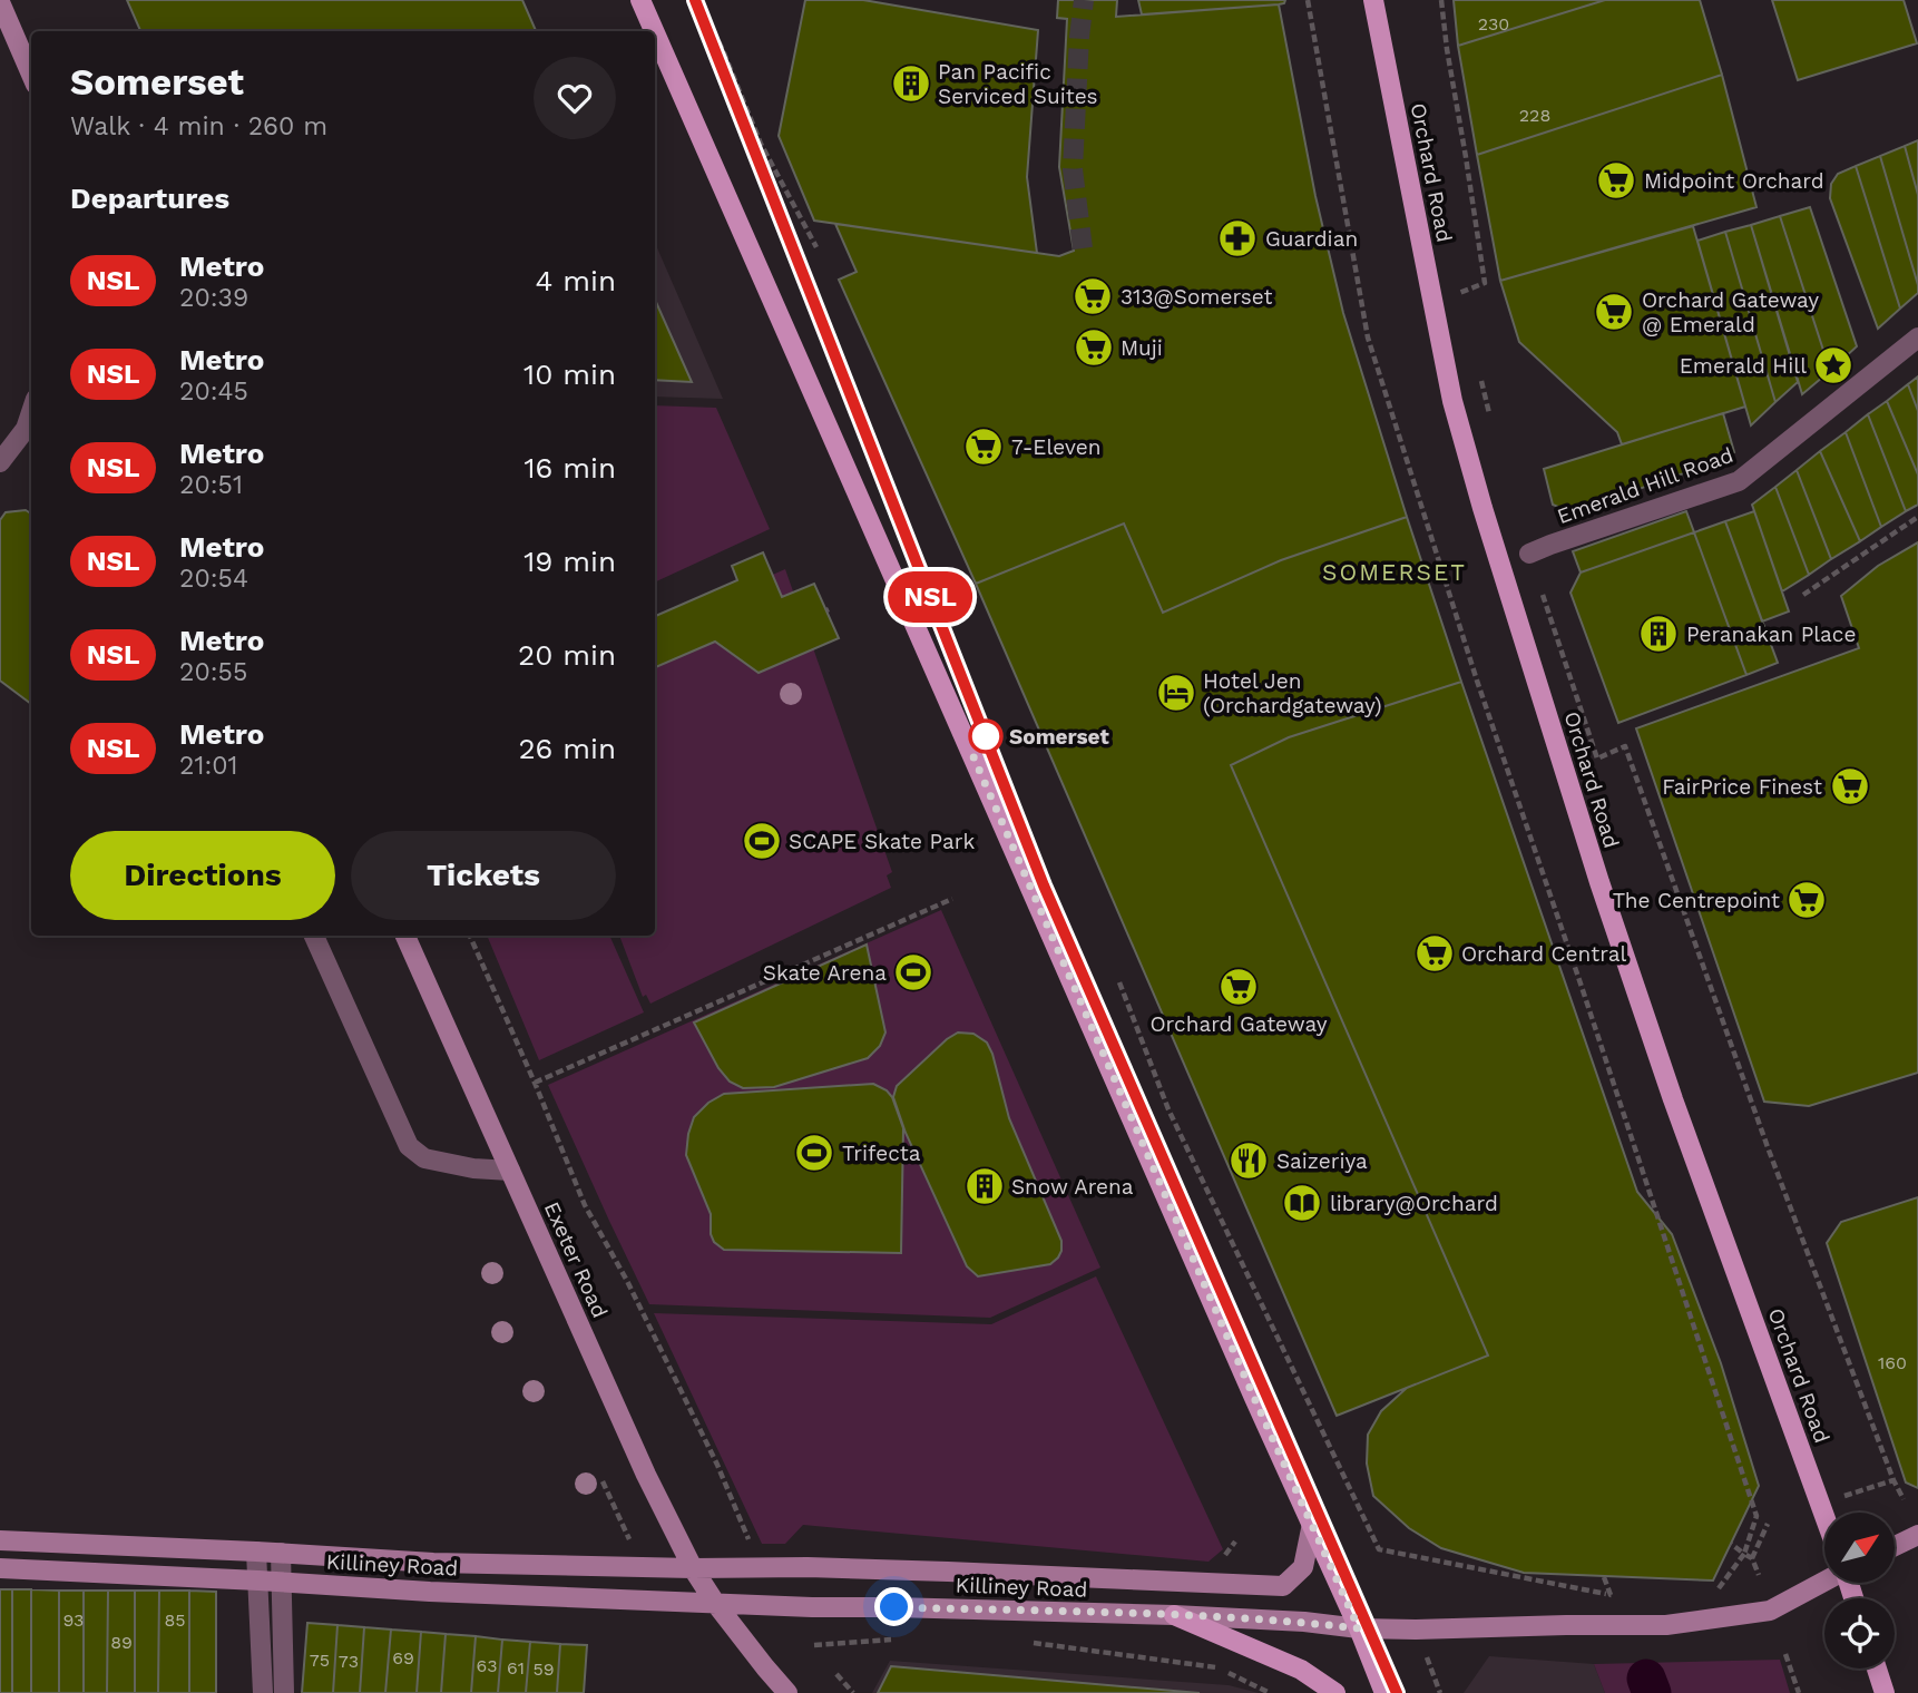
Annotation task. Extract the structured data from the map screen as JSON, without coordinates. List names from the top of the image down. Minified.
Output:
{"streets":{"main road":["Orchard Road"],"street":["Emerald Hill Road","Exeter Road","Killiney Road"]},"crossings":[["Exeter Road","Killiney Road"]],"districts":["SOMERSET"],"places":{"building":["Pan Pacific Serviced Suites","Peranakan Place","Snow Arena"],"supermarket":["Midpoint Orchard","313@Somerset","Orchard Gateway @ Emerald","Muji","7-Eleven","FairPrice Finest","The Centrepoint","Orchard Central","Orchard Gateway"],"pharmacy":["Guardian"],"place":["Emerald Hill"],"hotel":["Hotel Jen (Orchardgateway)"],"other":["Somerset"],"sports":["SCAPE Skate Park","Skate Arena","Trifecta"],"restaurant":["Saizeriya"],"library":["library@Orchard"]},"lines":["metro line NSL"],"house_numbers":["230","228","160","93","85","89","69","75","73","63","61","59"],"north":"top right","page":{"on_map":"NSL","heading":[["Somerset","Walk · 4 min · 260 m"],"Departures"],"list":[{"mark":"NSL","name":"Metro","note":"20:39","value":"4 min"},{"mark":"NSL","name":"Metro","note":"20:45","value":"10 min"},{"mark":"NSL","name":"Metro","note":"20:51","value":"16 min"},{"mark":"NSL","name":"Metro","note":"20:54","value":"19 min"},{"mark":"NSL","name":"Metro","note":"20:55","value":"20 min"},{"mark":"NSL","name":"Metro","note":"21:01","value":"26 min"}],"buttons":["Directions","Tickets"]}}
